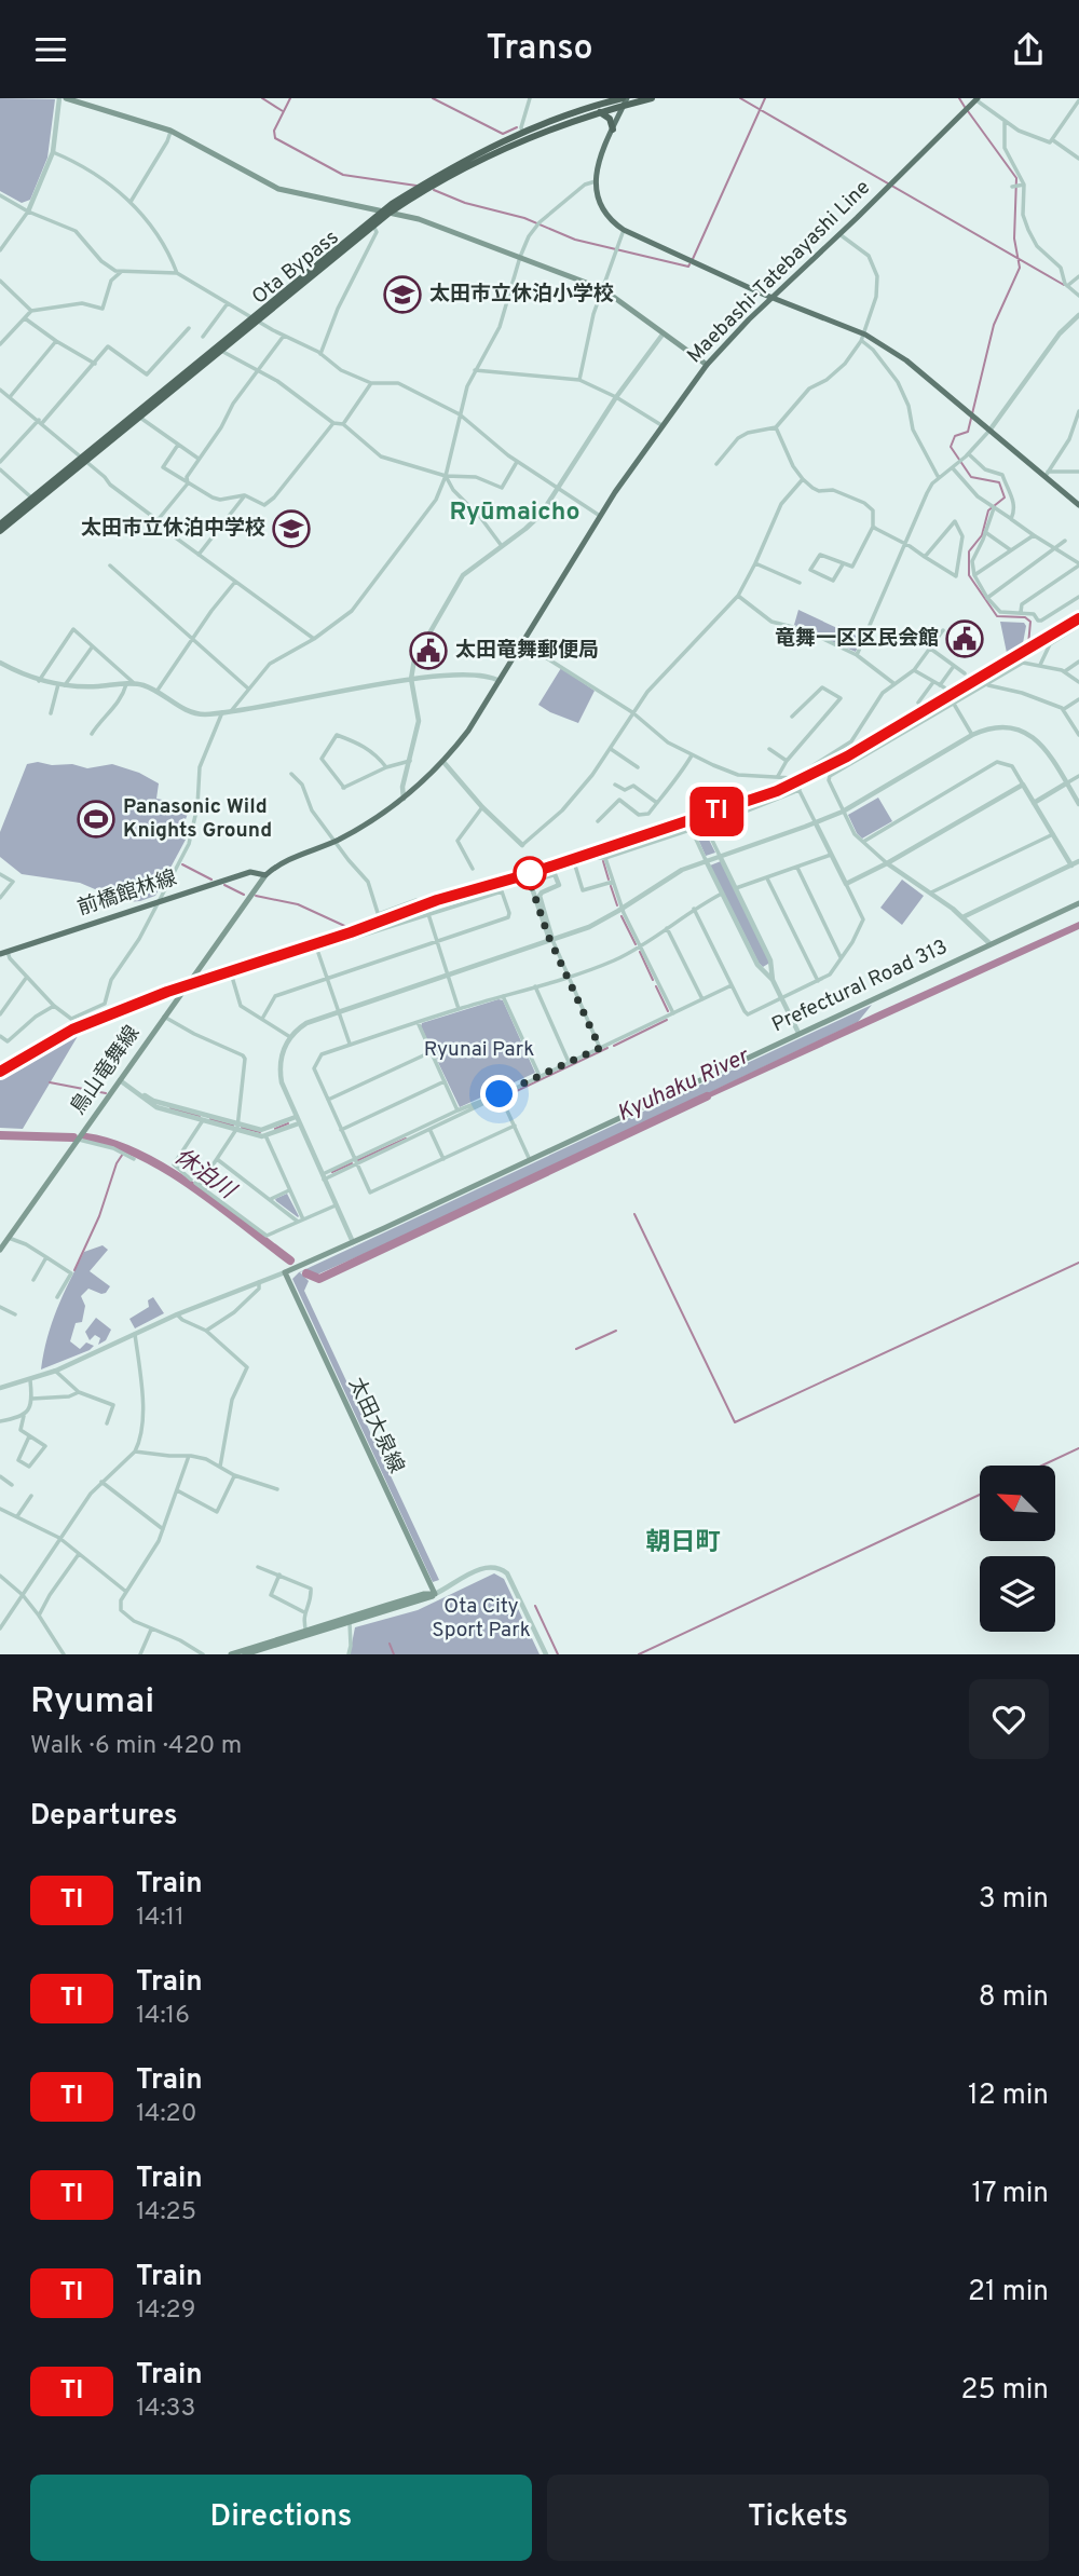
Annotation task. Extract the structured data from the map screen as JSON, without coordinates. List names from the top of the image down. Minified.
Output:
{"streets":{"highway":["Ota Bypass"],"main road":["Maebashi-Tatebayashi Line","前橋館林線","Prefectural Road 313","鳥山竜舞線","太田大泉線"]},"crossings":[["Maebashi-Tatebayashi Line","前橋館林線"],["Maebashi-Tatebayashi Line","鳥山竜舞線"],["前橋館林線","鳥山竜舞線"],["Prefectural Road 313","太田大泉線"]],"districts":["Ryūmaicho","朝日町"],"water":["Kyuhaku River","休泊川"],"parks":["Ryunai Park","Ota City Sport Park"],"places":{"school or university":["太田市立休泊小学校","太田市立休泊中学校"],"public building":["竜舞一区区民会館","太田竜舞郵便局"],"sports":["Panasonic Wild Knights Ground"]},"north":"top left","page":{"header":"Transo","on_map":"TI","heading":[["Ryumai","Walk · 6 min · 420 m"],"Departures"],"list":[{"mark":"TI","name":"Train","note":"14:11","value":"3 min"},{"mark":"TI","name":"Train","note":"14:16","value":"8 min"},{"mark":"TI","name":"Train","note":"14:20","value":"12 min"},{"mark":"TI","name":"Train","note":"14:25","value":"17 min"},{"mark":"TI","name":"Train","note":"14:29","value":"21 min"},{"mark":"TI","name":"Train","note":"14:33","value":"25 min"}],"buttons":["Directions","Tickets"]}}
